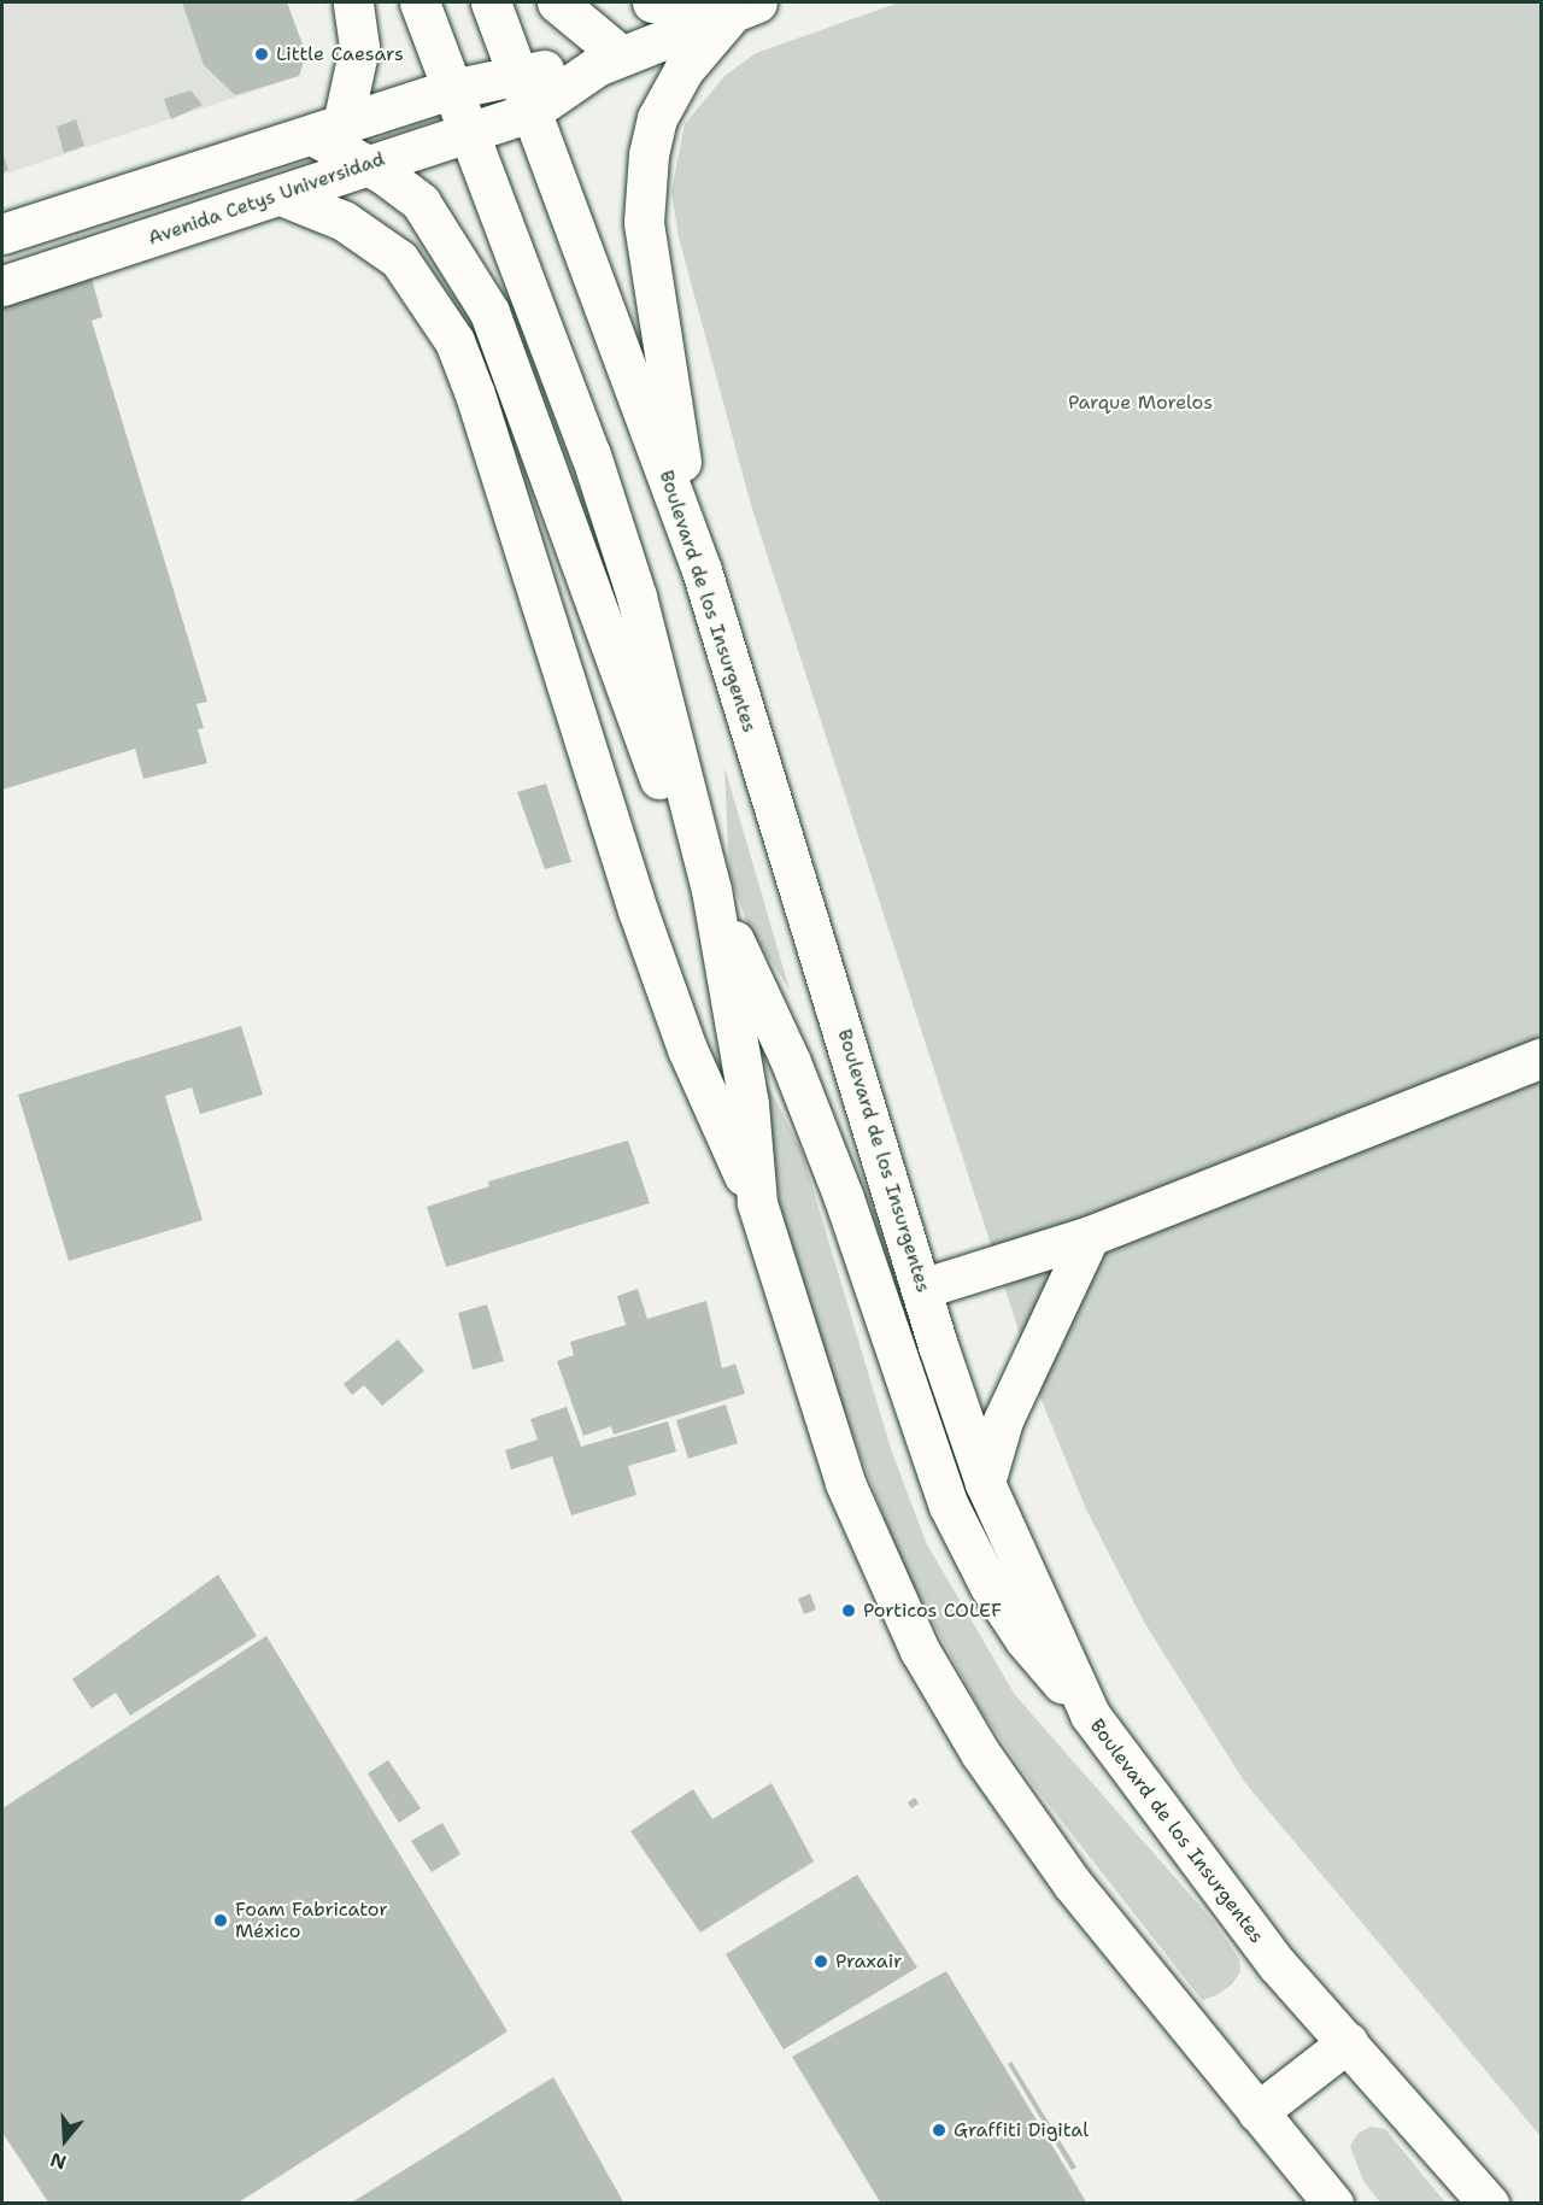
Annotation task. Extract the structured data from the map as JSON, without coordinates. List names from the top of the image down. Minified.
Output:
{"streets":{"main road":["Avenida Cetys Universidad","Boulevard de los Insurgentes"]},"crossings":[["Avenida Cetys Universidad","Boulevard de los Insurgentes"]],"parks":["Parque Morelos"],"places":["Little Caesars","Porticos COLEF","Foam Fabricator México","Praxair","Graffiti Digital"],"north":"bottom"}
